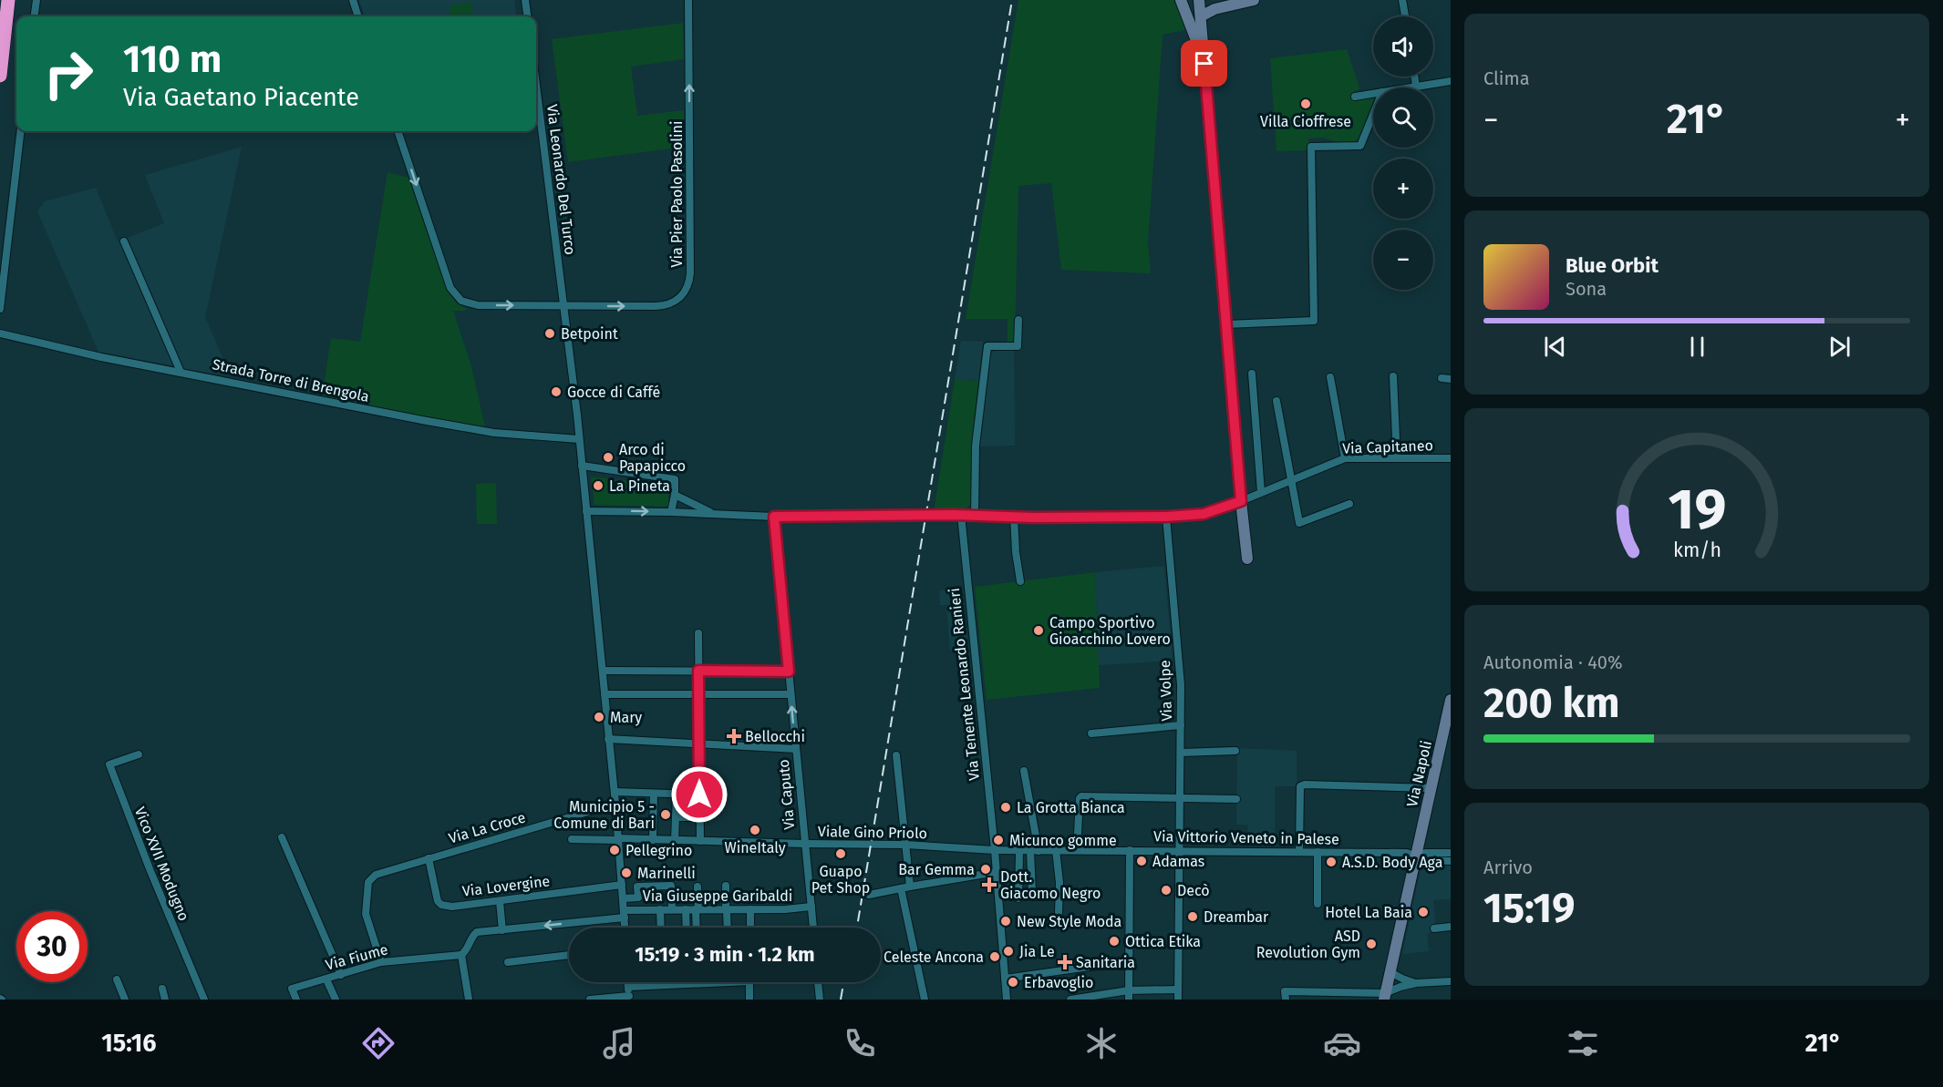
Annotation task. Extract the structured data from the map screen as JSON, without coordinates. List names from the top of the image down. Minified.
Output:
{"streets":{"street":["Via Leonardo Del Turco","Via Pier Paolo Pasolini","Strada Torre di Brengola","Via Capitaneo","Via Tenente Leonardo Ranieri","Via Volpe","Via Napoli","Via Caputo","Via La Croce","Viale Gino Priolo","Via Vittorio Veneto in Palese","Vico XVII Modugno","Via Lovergine","Via Giuseppe Garibaldi","Via Fiume"]},"crossings":[["Via Leonardo Del Turco","Via Pier Paolo Pasolini"],["Via Leonardo Del Turco","Strada Torre di Brengola"],["Via Leonardo Del Turco","Via Capitaneo"],["Via Leonardo Del Turco","Via La Croce"],["Via Leonardo Del Turco","Viale Gino Priolo"],["Via Leonardo Del Turco","Via Lovergine"],["Via Leonardo Del Turco","Via Giuseppe Garibaldi"],["Via Capitaneo","Via Tenente Leonardo Ranieri"],["Via Capitaneo","Via Volpe"],["Via Capitaneo","Via Caputo"],["Via Tenente Leonardo Ranieri","Viale Gino Priolo"],["Via Volpe","Via Vittorio Veneto in Palese"],["Via Napoli","Via Vittorio Veneto in Palese"],["Via Caputo","Viale Gino Priolo"],["Via Caputo","Via Giuseppe Garibaldi"],["Via La Croce","Via Lovergine"],["Via La Croce","Via Fiume"],["Viale Gino Priolo","Via Vittorio Veneto in Palese"],["Via Giuseppe Garibaldi","Via Fiume"]],"places":{"other":["Villa Cioffrese","Betpoint","Gocce di Caffé","Arco di Papapicco","La Pineta","Campo Sportivo Gioacchino Lovero","Mary","La Grotta Bianca","Municipio 5 - Comune di Bari","WineItaly","Micunco gomme","Pellegrino","Guapo Pet Shop","Adamas","A.S.D. Body Aga","Bar Gemma","Marinelli","Decò","Hotel La Baia","Dreambar","New Style Moda","Ottica Etika","ASD Revolution Gym","Jia Le","Celeste Ancona","Erbavoglio"],"health":["Bellocchi","Dott. Giacomo Negro","Sanitaria"]},"page":{"tile":["Clima",["Autonomia · 40%","200 km"],["Arrivo","15:19"]],"map_buttons":["+","−"],"turn":["110 m","Via Gaetano Piacente"],"heat":["−","21°","+"],"song":["Blue Orbit","Sona"],"limit":"30","trip":"15:19 · 3 min · 1.2 km","tabs":["15:16","21°"],"gauge":["19","km/h"]}}
